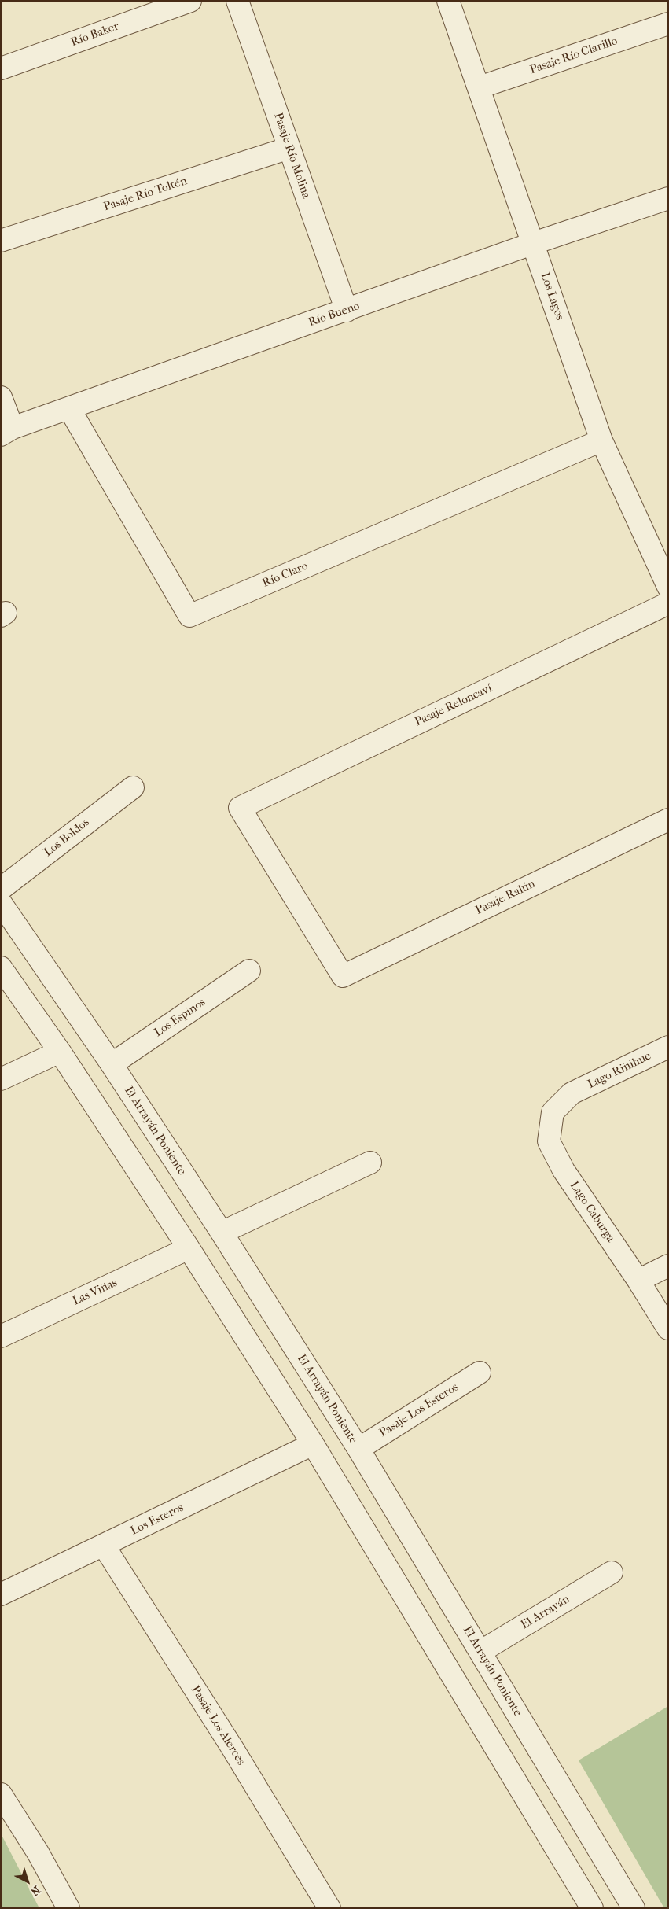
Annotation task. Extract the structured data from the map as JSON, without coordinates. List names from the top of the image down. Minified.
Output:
{"streets":{"street":["Río Baker","Pasaje Río Clarillo","Pasaje Río Molina","Pasaje Río Toltén","Los Lagos","Río Bueno","Río Claro","Pasaje Reloncaví","Los Boldos","Pasaje Ralún","Los Espinos","Lago Riñihue","El Arrayán Poniente","Lago Caburga","Las Viñas","Pasaje Los Esteros","Los Esteros","El Arrayán","Pasaje Los Alerces"]},"crossings":[["Pasaje Río Clarillo","Los Lagos"],["Pasaje Río Molina","Pasaje Río Toltén"],["Pasaje Río Molina","Río Bueno"],["Los Lagos","Río Bueno"],["Los Lagos","Río Claro"],["Río Bueno","Río Claro"],["Pasaje Reloncaví","Pasaje Ralún"],["Los Espinos","El Arrayán Poniente"],["Lago Riñihue","Lago Caburga"],["El Arrayán Poniente","Pasaje Los Esteros"],["El Arrayán Poniente","El Arrayán"],["Los Esteros","Pasaje Los Alerces"]],"north":"bottom right"}
